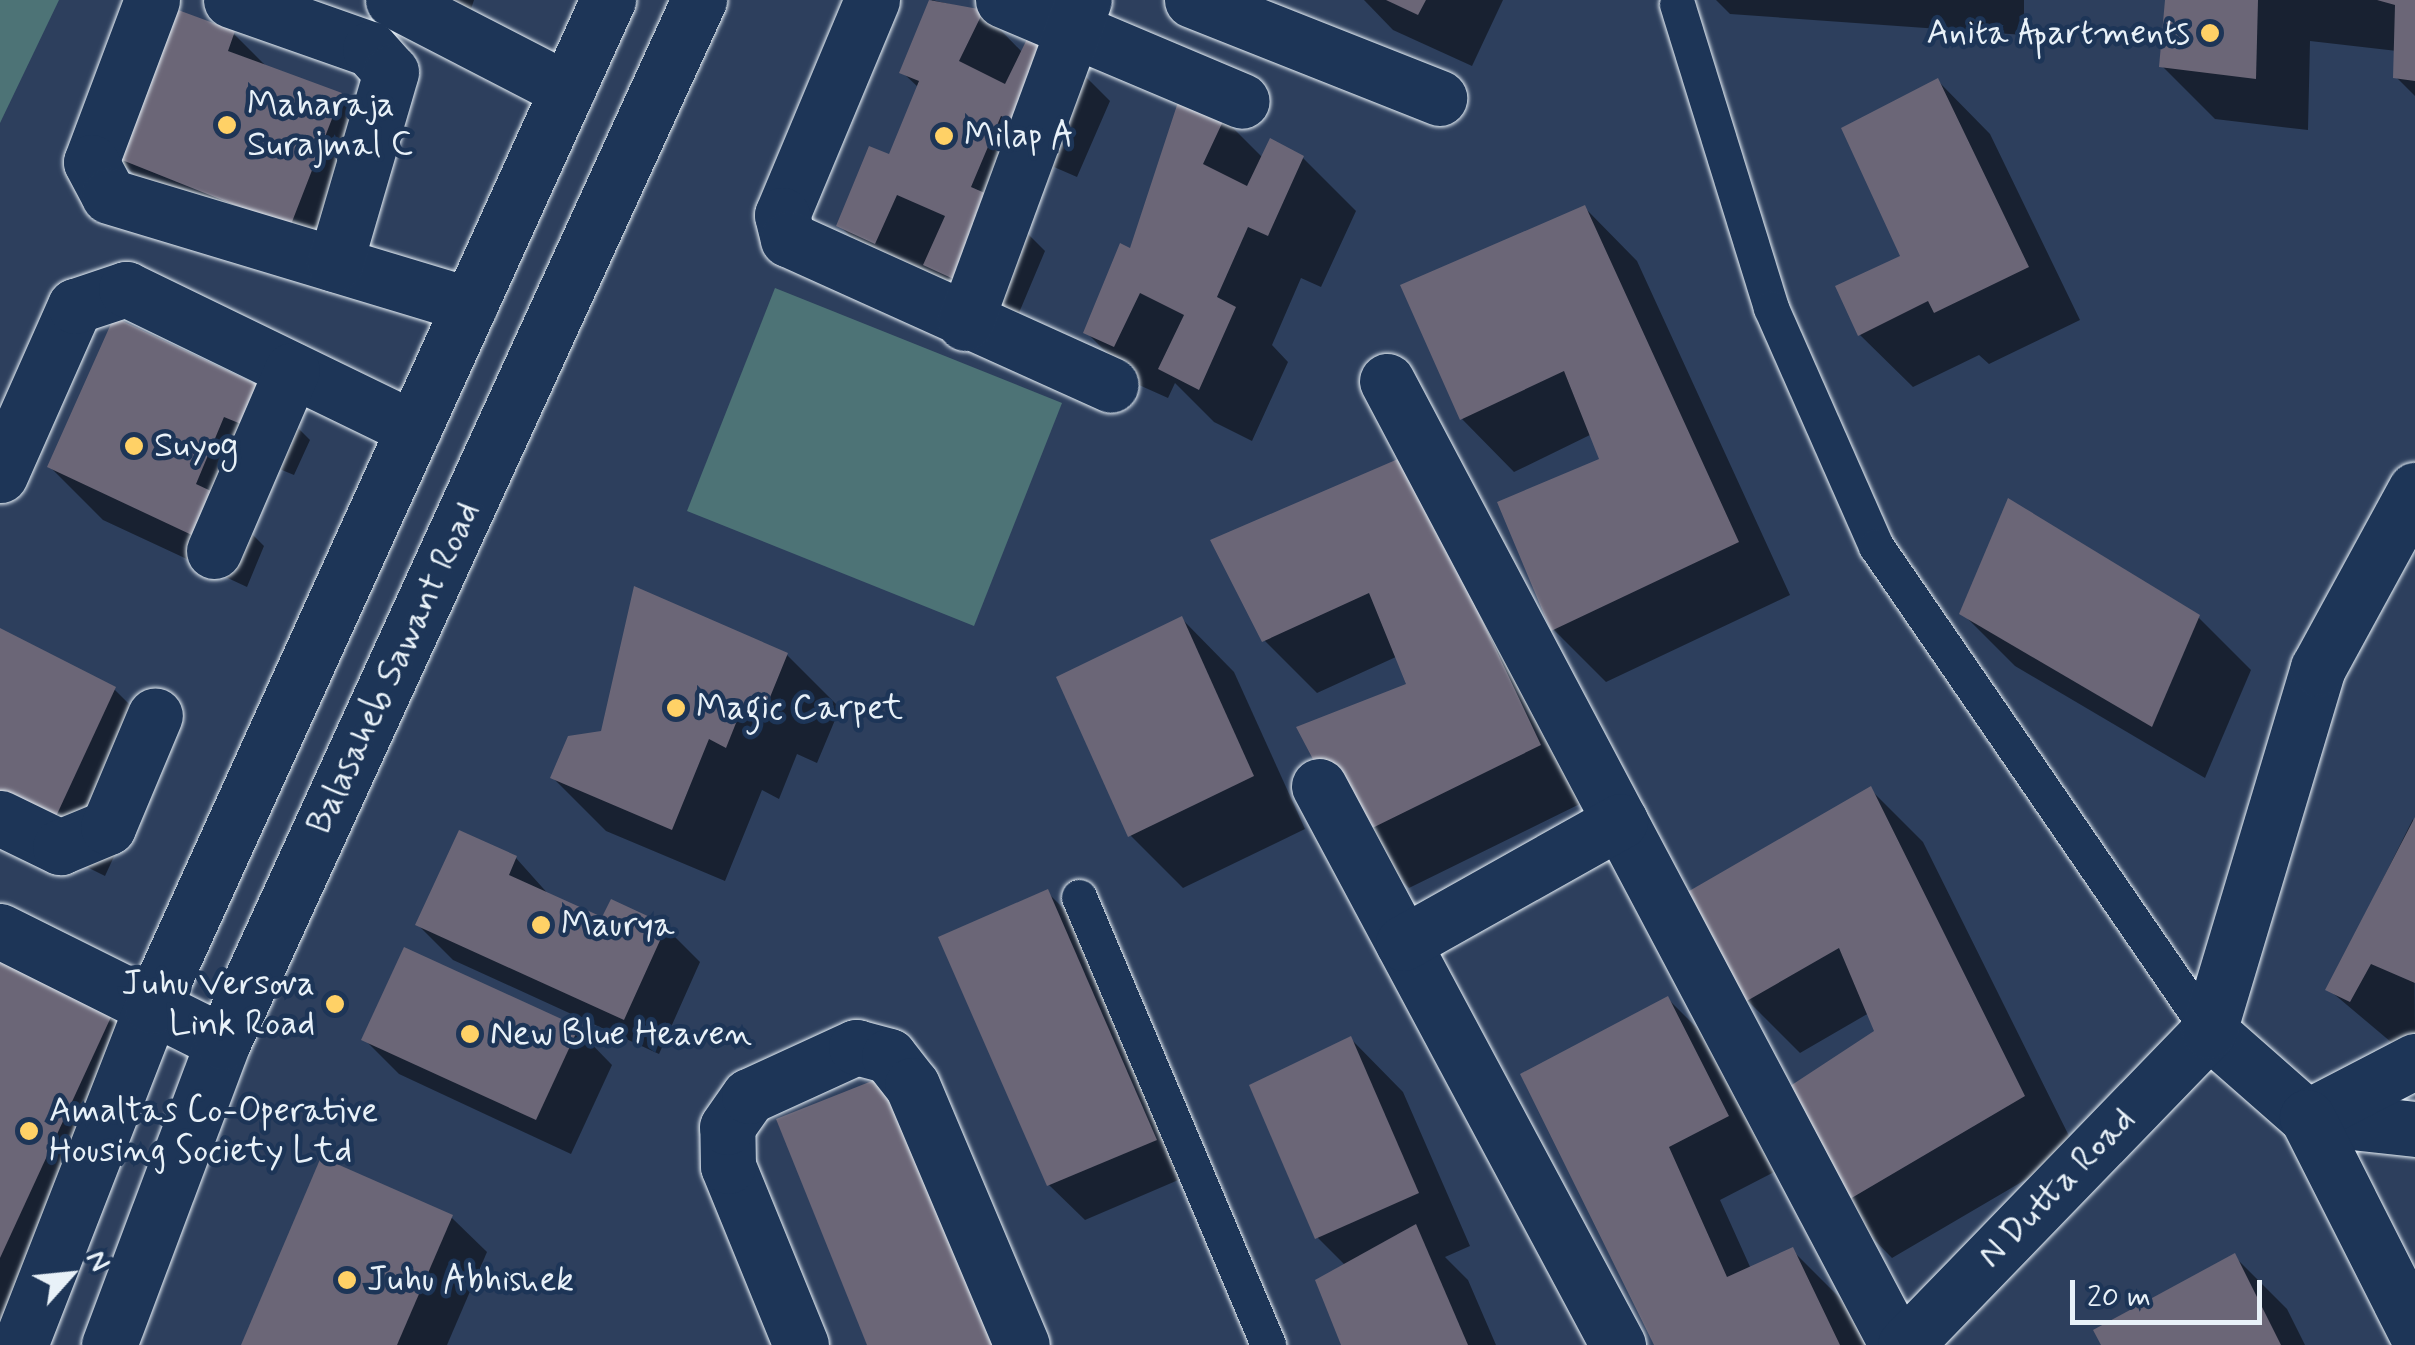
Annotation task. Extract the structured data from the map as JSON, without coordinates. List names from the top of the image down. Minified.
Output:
{"streets":{"street":["Balasaheb Sawant Road","N Dutta Road"]},"places":["Anita Apartments","Maharaja Surajmal C","Milap A","Suyog","Magic Carpet","Maurya","Juhu Versova Link Road","New Blue Heaven","Amaltas Co-Operative Housing Society Ltd","Juhu Abhishek"],"scale_bar":"20 m","north":"top right"}
